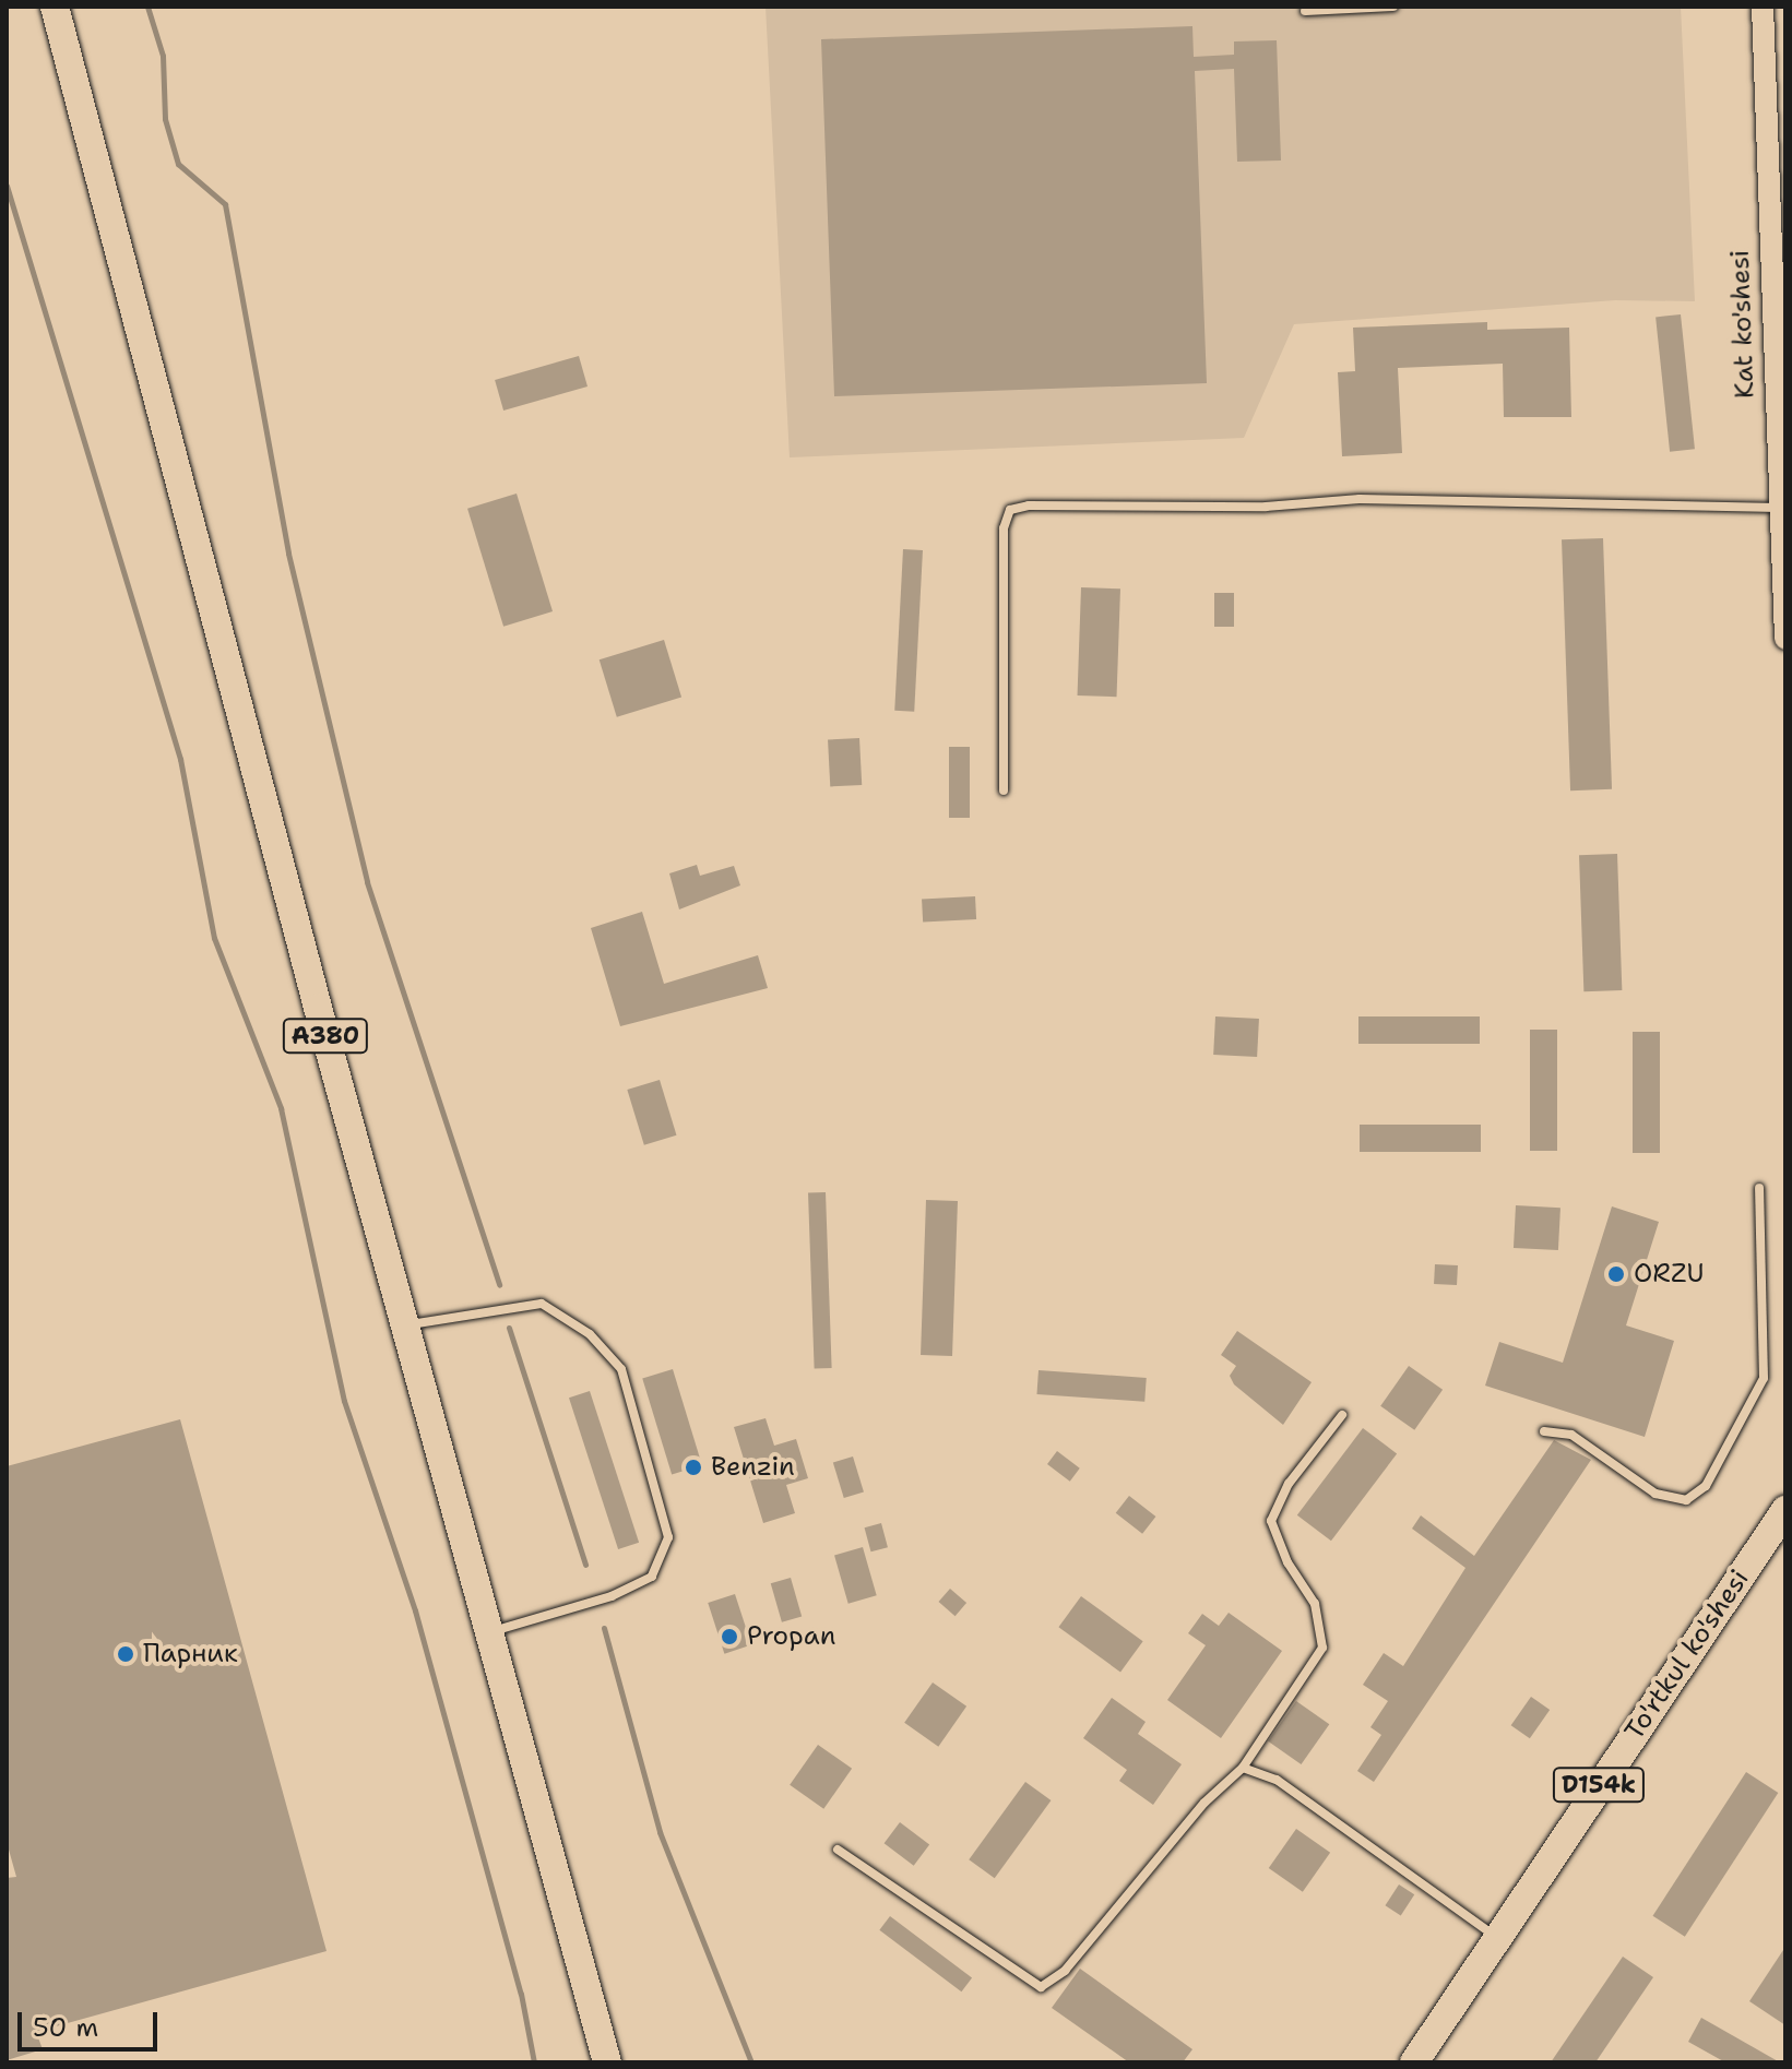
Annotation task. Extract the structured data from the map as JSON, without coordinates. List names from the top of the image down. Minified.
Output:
{"streets":{"main road":["A380","To'rtkul ko'shesi","D154k"],"street":["Kat ko'shesi"]},"places":["ORZU","Benzin","Propan","Парник"],"scale_bar":"50 m"}
